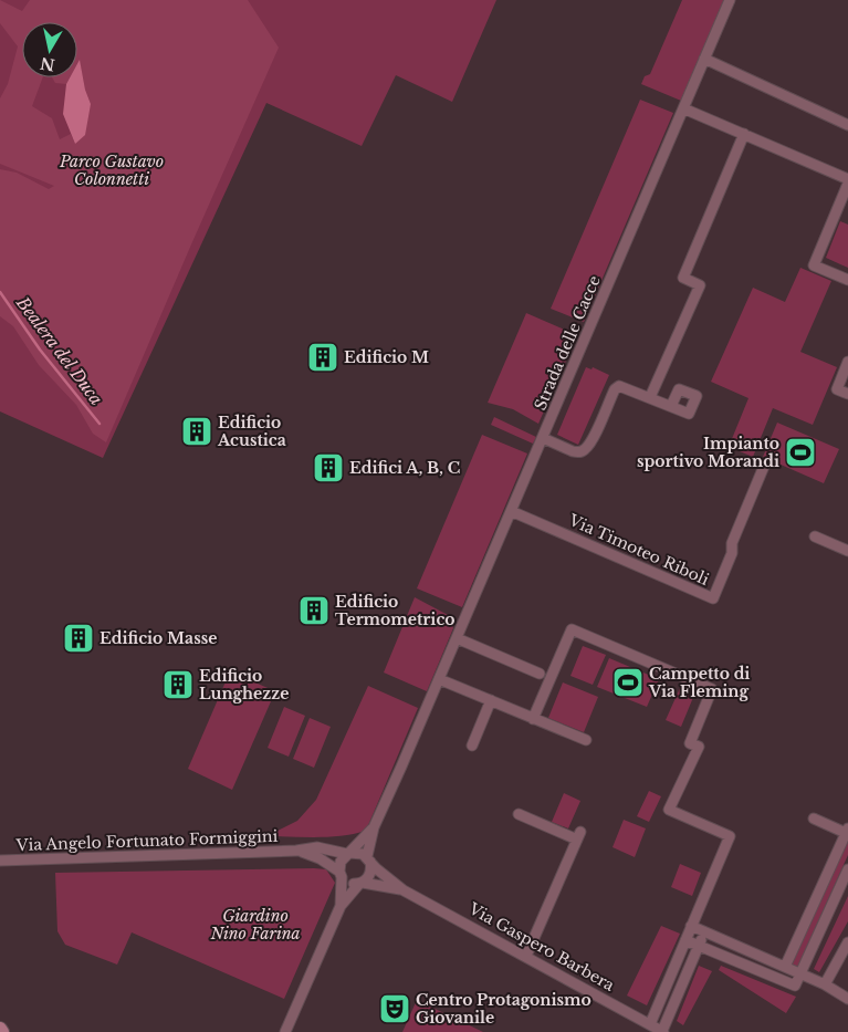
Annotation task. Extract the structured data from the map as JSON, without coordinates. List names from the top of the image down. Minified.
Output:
{"streets":{"street":["Strada delle Cacce","Via Timoteo Riboli","Via Angelo Fortunato Formiggini","Via Gaspero Barbera"]},"crossings":[["Strada delle Cacce","Via Timoteo Riboli"],["Strada delle Cacce","Via Angelo Fortunato Formiggini"],["Strada delle Cacce","Via Gaspero Barbera"],["Via Angelo Fortunato Formiggini","Via Gaspero Barbera"]],"water":["Bealera del Duca"],"parks":["Parco Gustavo Colonnetti","Giardino Nino Farina"],"places":{"building":["Edificio M","Edificio Acustica","Edifici A, B, C","Edificio Termometrico","Edificio Masse","Edificio Lunghezze"],"sports":["Impianto sportivo Morandi","Campetto di Via Fleming"],"theatre":["Centro Protagonismo Giovanile"]},"north":"bottom"}
